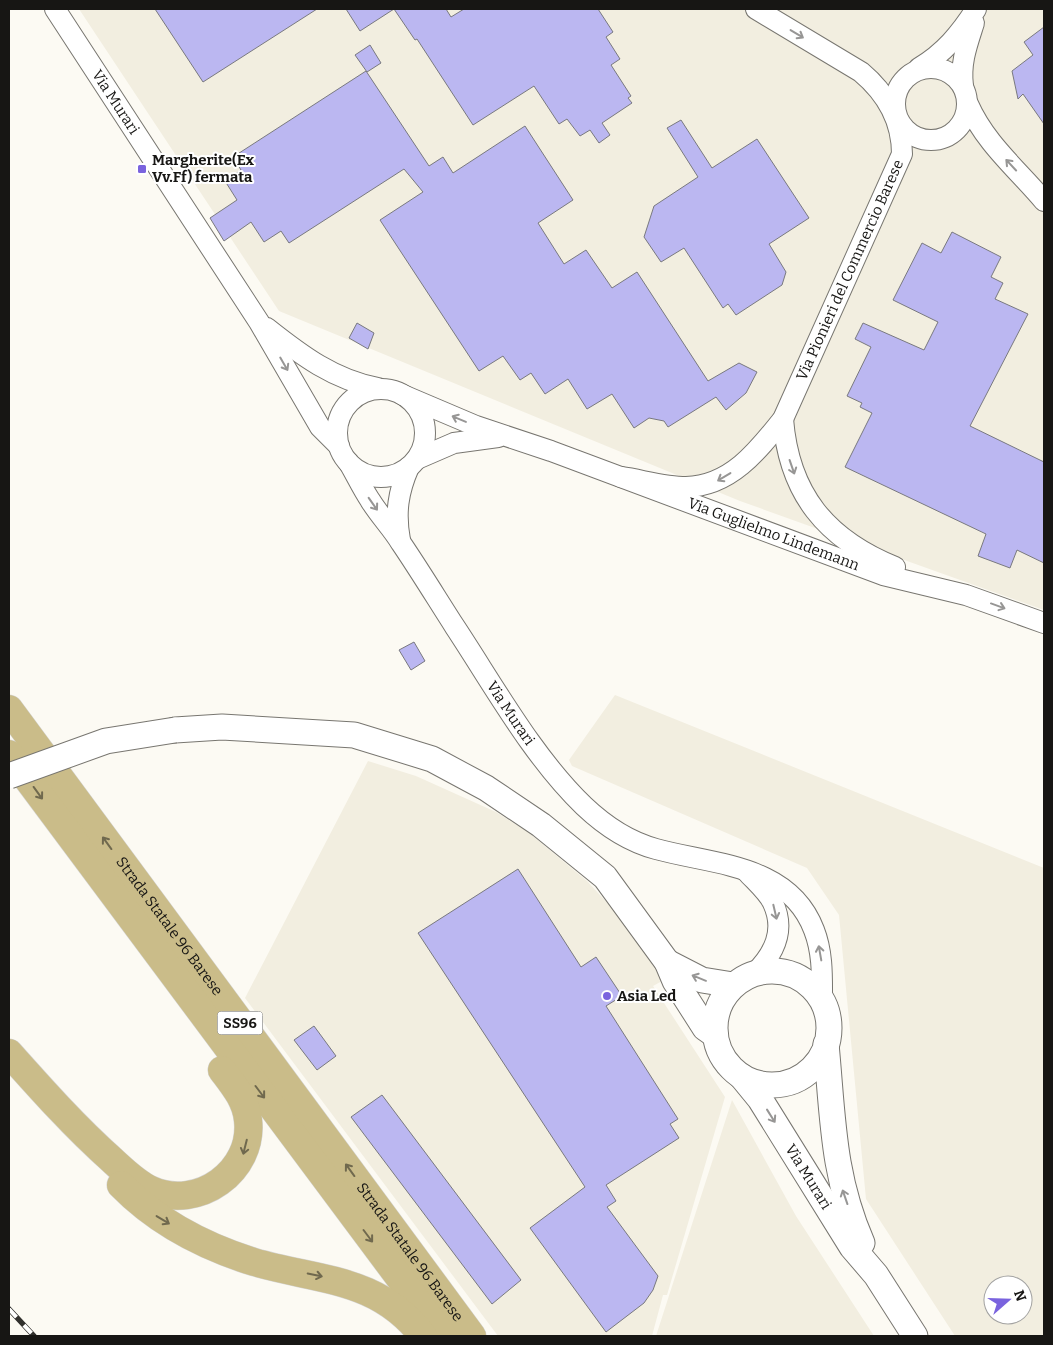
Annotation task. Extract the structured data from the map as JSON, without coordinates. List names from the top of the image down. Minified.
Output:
{"streets":{"main road":["Strada Statale 96 Barese","SS96"],"street":["Via Murari","Via Pionieri del Commercio Barese","Via Guglielmo Lindemann"]},"crossings":[["Via Murari","Via Guglielmo Lindemann"]],"places":{"transit":["Margherite(Ex Vv.Ff) fermata"],"other":["Asia Led"]},"north":"right"}
